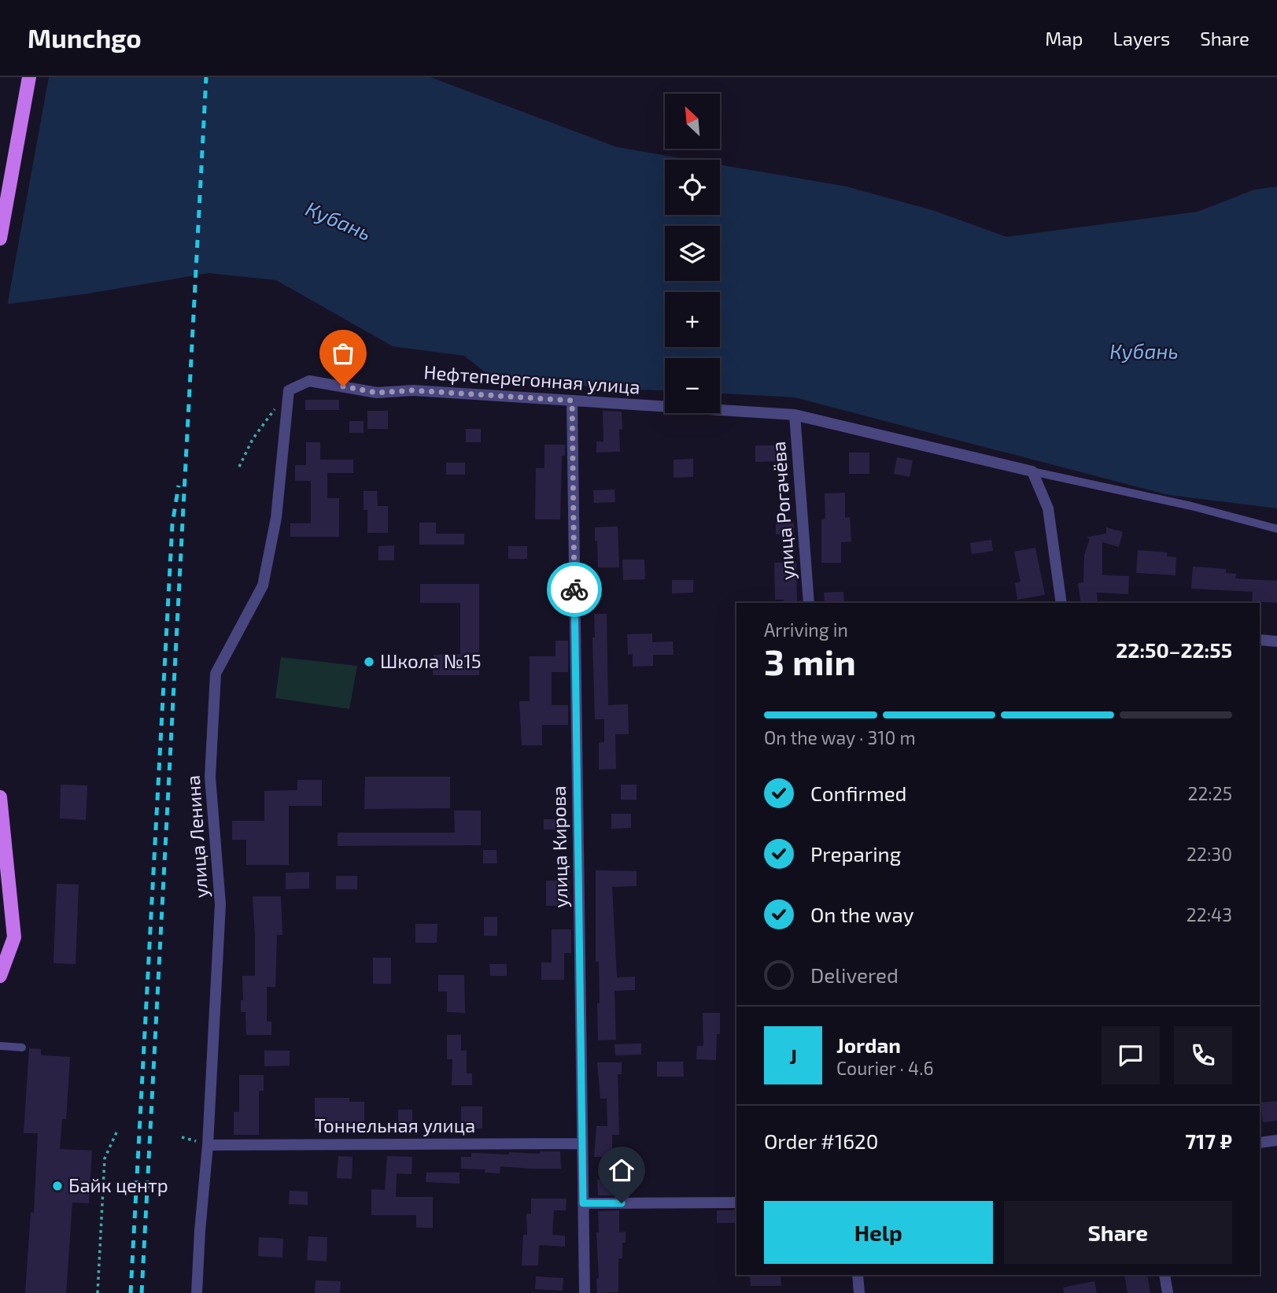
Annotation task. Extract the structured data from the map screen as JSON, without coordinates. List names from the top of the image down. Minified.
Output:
{"streets":{"street":["Нефтеперегонная улица","улица Рогачёва","улица Ленина","улица Кирова","Тоннельная улица"]},"crossings":[["Нефтеперегонная улица","улица Рогачёва"],["Нефтеперегонная улица","улица Ленина"],["Нефтеперегонная улица","улица Кирова"],["улица Ленина","Тоннельная улица"],["улица Кирова","Тоннельная улица"]],"water":["Кубань"],"places":["Школа №15","Байк центр"],"north":"top left","page":{"header":"Munchgo","nav":["Map","Layers","Share"],"map_buttons":["+","−"],"heading":["3 min","Arriving in","22:50–22:55"],"panel":["Jordan","Courier · 4.6","Order #1620","717 ₽"],"bar":"On the way · 310 m","list":[["Confirmed","22:25"],["Preparing","22:30"],["On the way","22:43"],"Delivered"],"round":"J","buttons":["Help","Share"]}}
